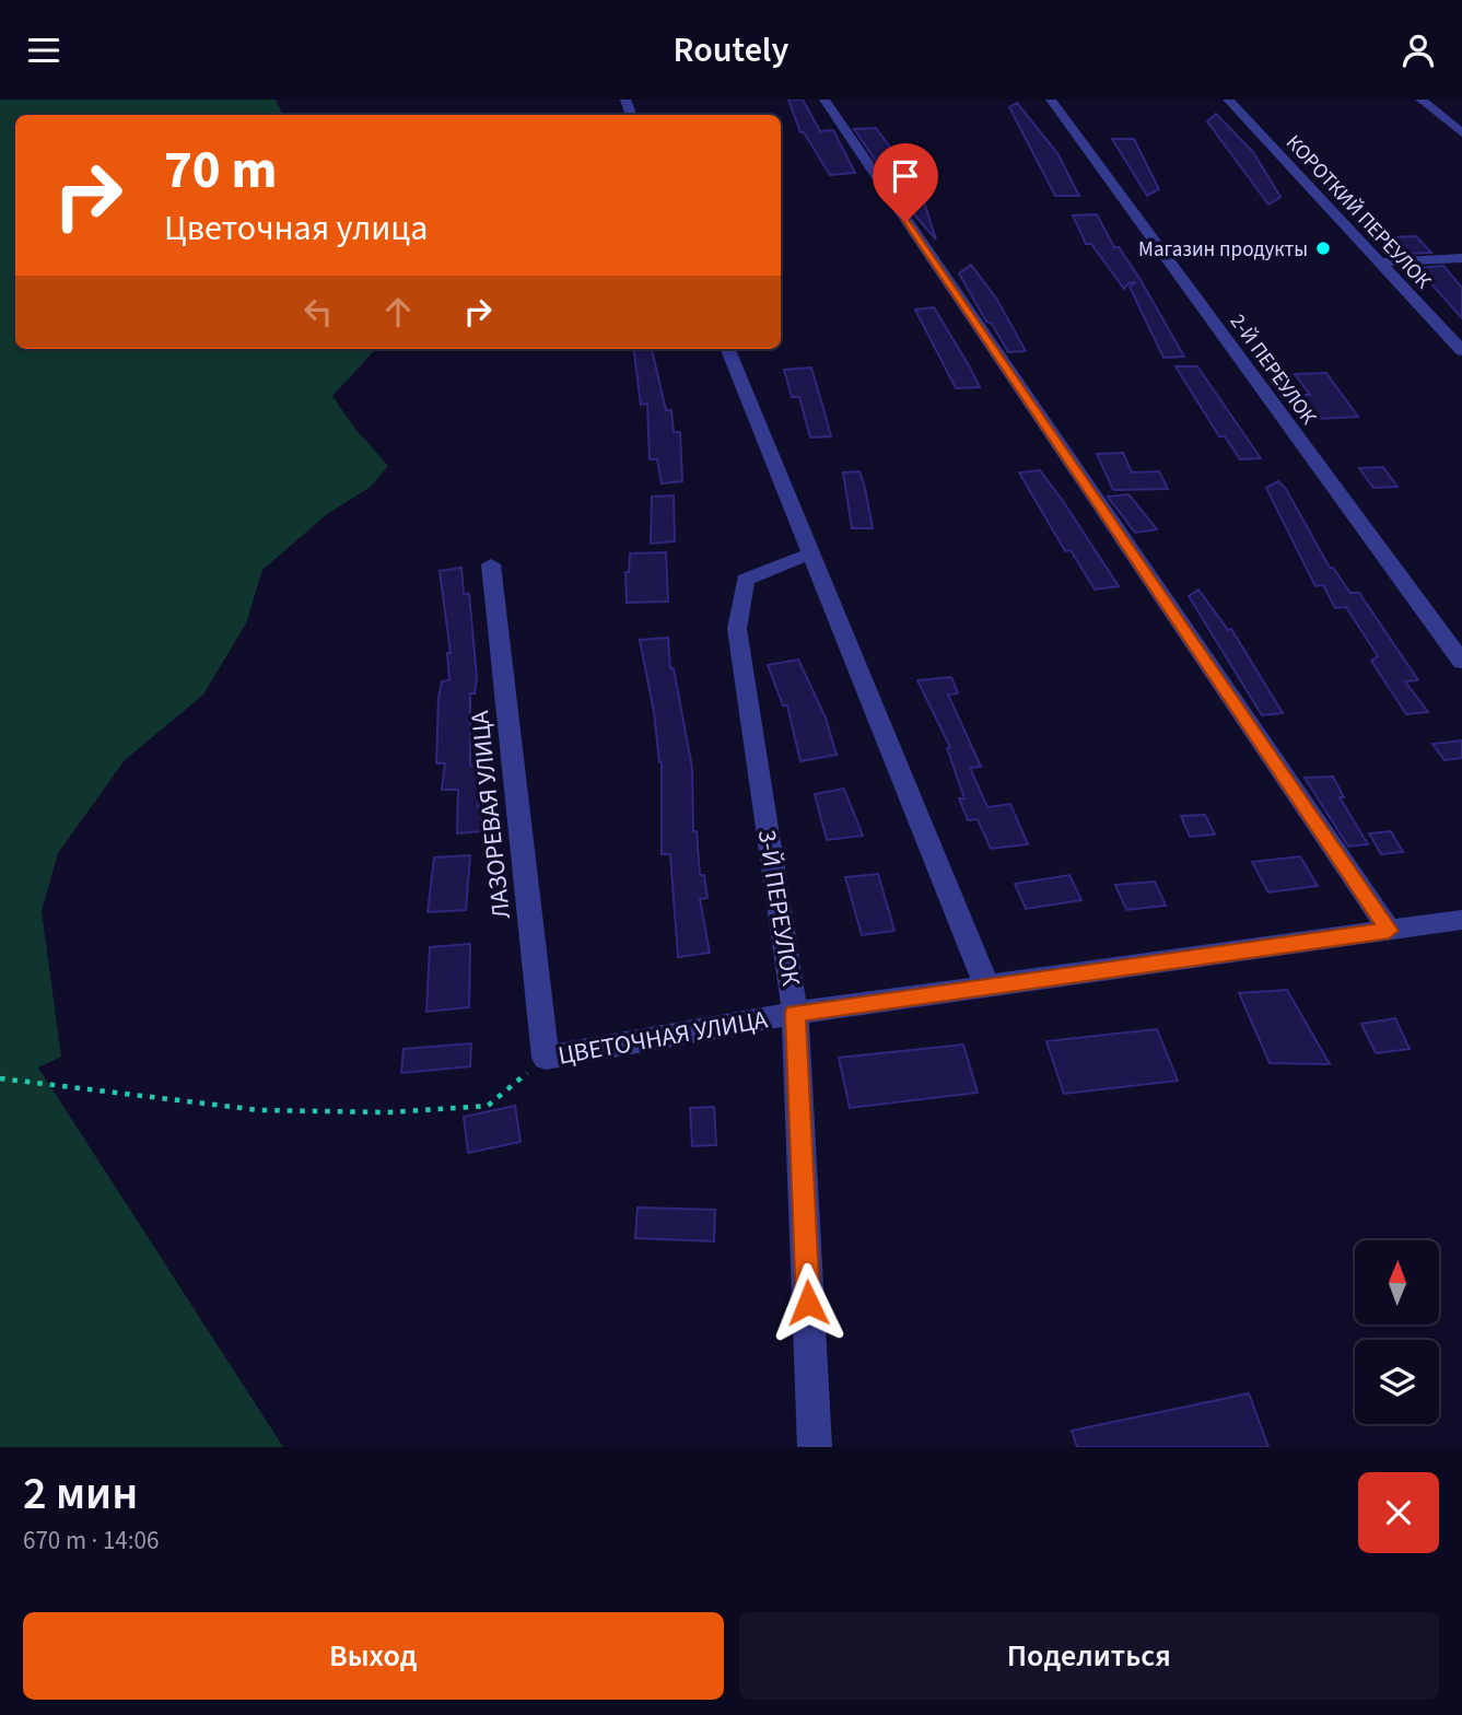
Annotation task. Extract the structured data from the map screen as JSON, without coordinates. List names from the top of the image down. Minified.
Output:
{"streets":{"street":["КОРОТКИЙ ПЕРЕУЛОК","2-Й ПЕРЕУЛОК","ЛАЗОРЕВАЯ УЛИЦА","3-Й ПЕРЕУЛОК","ЦВЕТОЧНАЯ УЛИЦА"]},"crossings":[["ЛАЗОРЕВАЯ УЛИЦА","ЦВЕТОЧНАЯ УЛИЦА"],["3-Й ПЕРЕУЛОК","ЦВЕТОЧНАЯ УЛИЦА"]],"places":["Магазин продукты"],"north":"top","page":{"header":"Routely","turn":["70 m","Цветочная улица"],"heading":["2 мин","670 m · 14:06"],"buttons":["Выход","Поделиться"]}}
